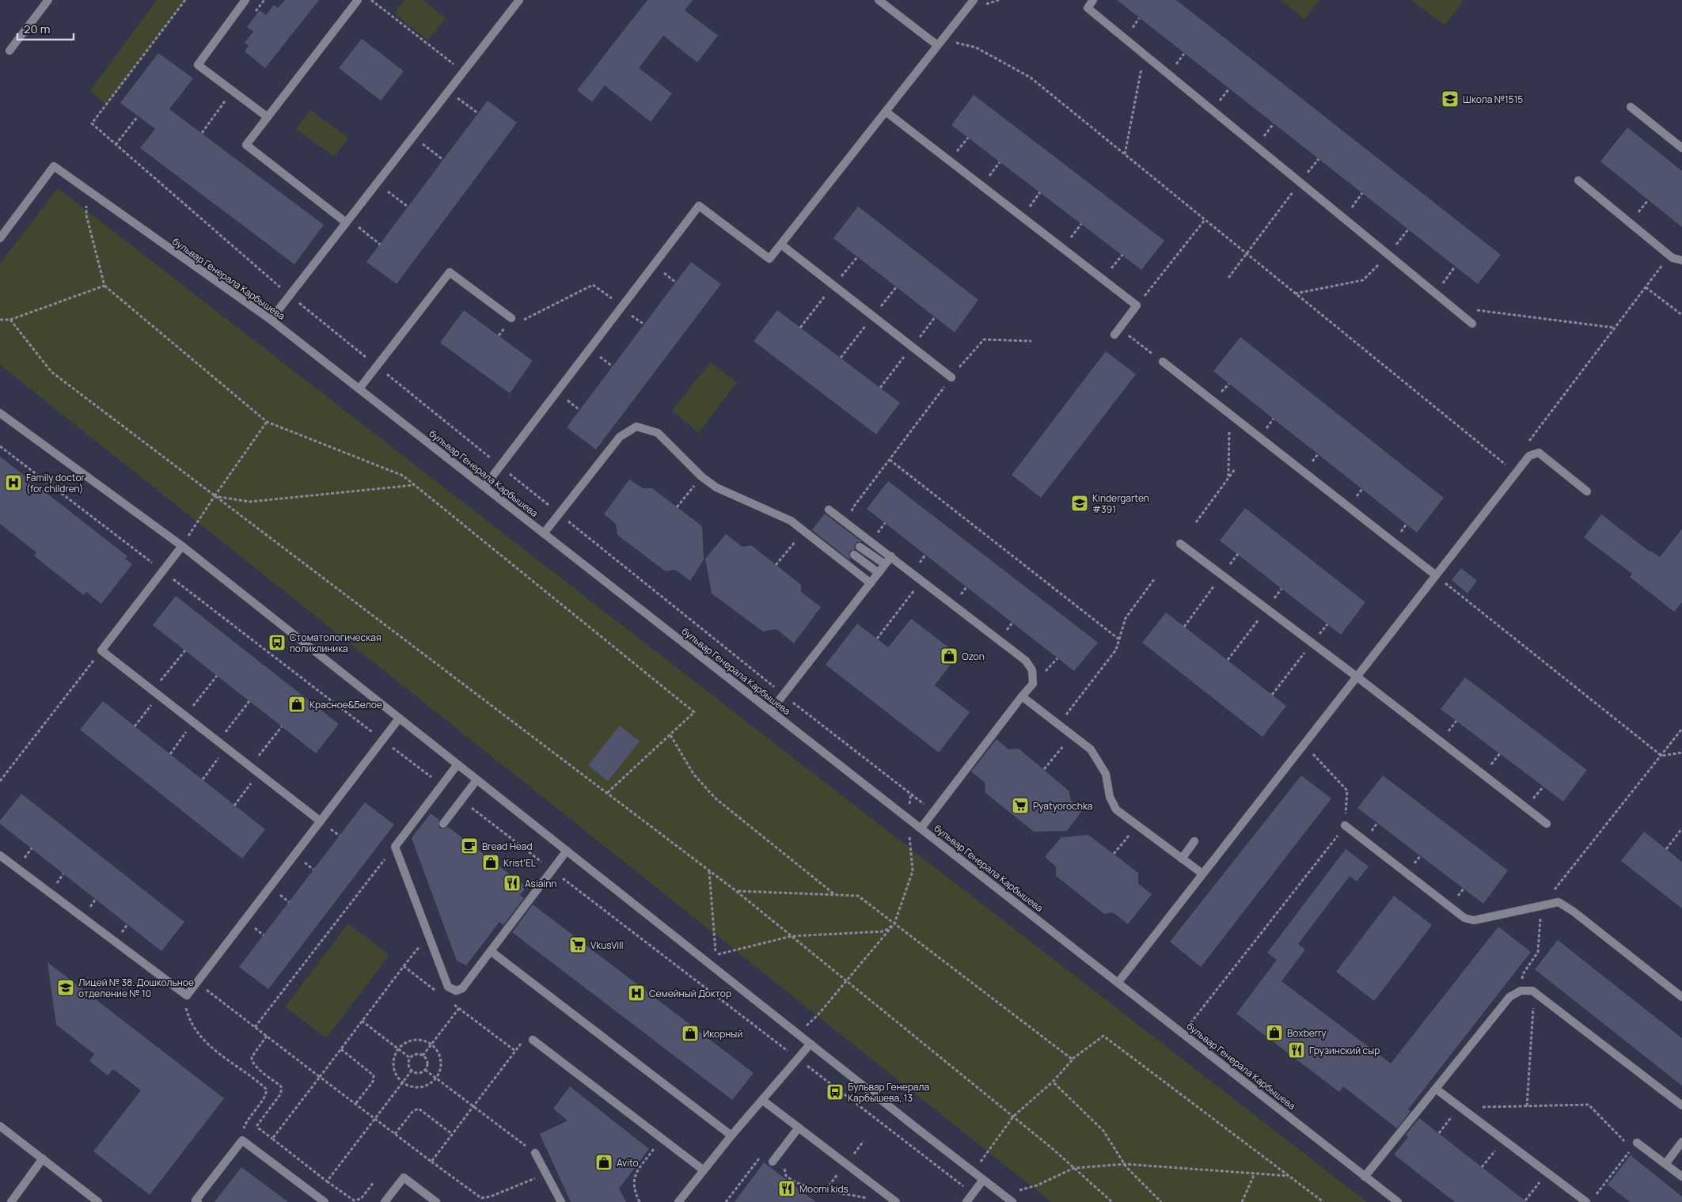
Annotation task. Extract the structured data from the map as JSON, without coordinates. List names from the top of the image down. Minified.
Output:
{"streets":{"street":["бульвар Генерала Карбышева"]},"places":{"school or university":["Школа №1515","Kindergarten #391","Лицей № 38. Дошкольное отделение № 10"],"hospital":["Family doctor (for children)","Семейный Доктор"],"bus stop":["Стоматологическая поликлиника","Бульвар Генерала Карбышева, 13"],"shop":["Ozon","Красное&Белое","Krist'EL","Boxberry","Икорный","Avito"],"supermarket":["Pyatyorochka","VkusVill"],"cafe":["Bread Head"],"restaurant":["Asiainn","Грузинский сыр","Moomi kids"]},"scale_bar":"20 m"}
